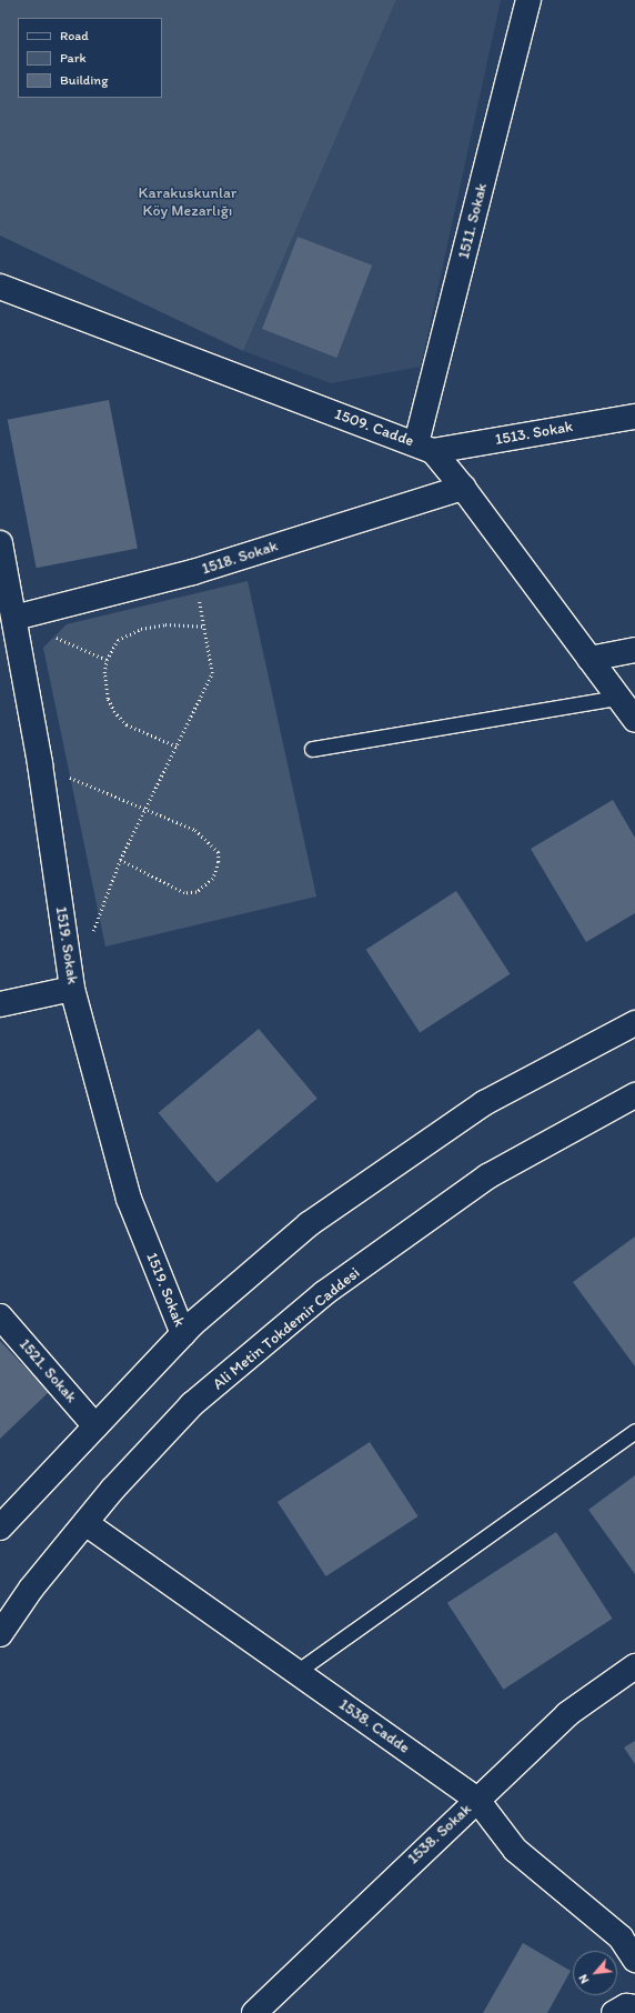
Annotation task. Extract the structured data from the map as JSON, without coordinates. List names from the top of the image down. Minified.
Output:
{"streets":{"street":["1511. Sokak","1509. Cadde","1513. Sokak","1518. Sokak","1519. Sokak","Ali Metin Tokdemir Caddesi","1521. Sokak","1538. Cadde","1538. Sokak"]},"crossings":[["1511. Sokak","1509. Cadde"],["1511. Sokak","1513. Sokak"],["1509. Cadde","1513. Sokak"],["1509. Cadde","1518. Sokak"],["1518. Sokak","1519. Sokak"],["Ali Metin Tokdemir Caddesi","1538. Cadde"],["1538. Cadde","1538. Sokak"]],"parks":["Karakuskunlar Köy Mezarlığı"],"legend":["Road","Park","Building"],"north":"bottom left"}
